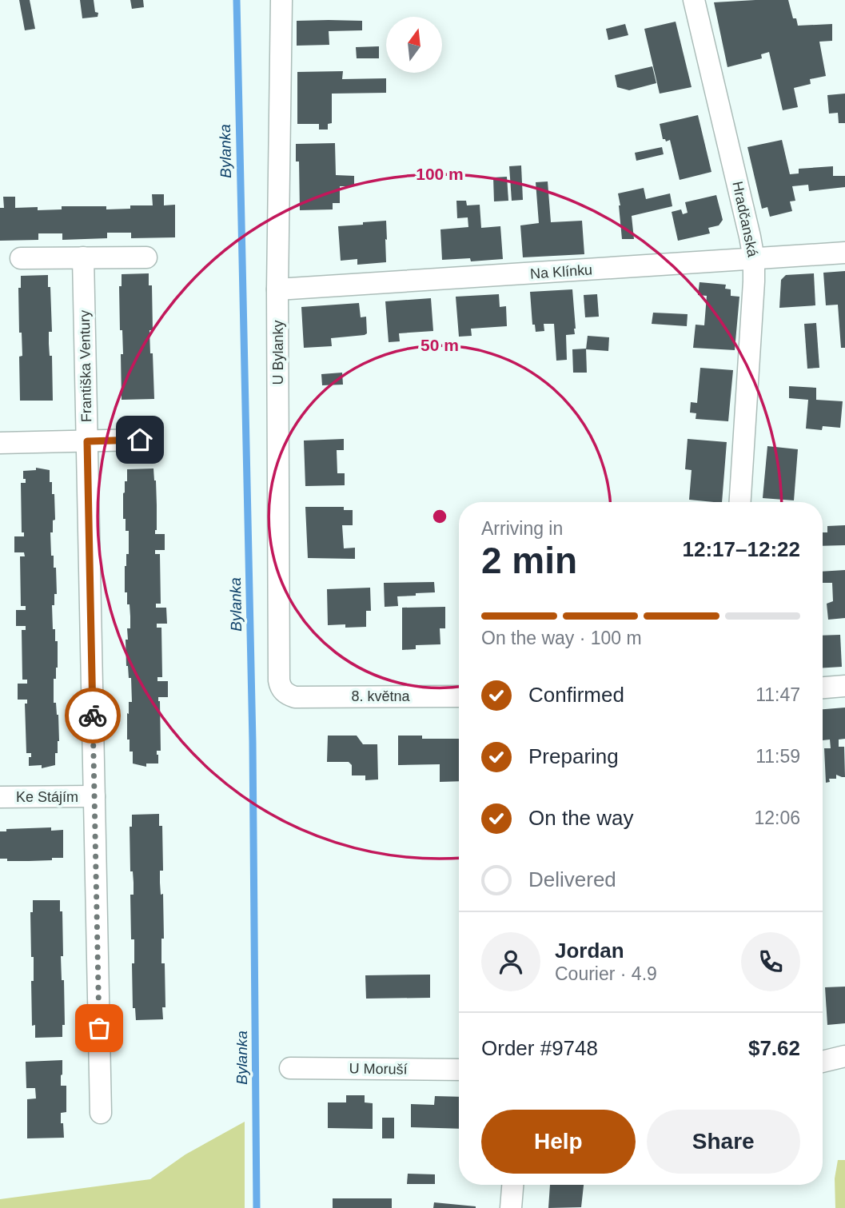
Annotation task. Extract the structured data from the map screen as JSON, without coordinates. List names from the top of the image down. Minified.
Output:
{"streets":{"street":["Hradčanská","Na Klínku","U Bylanky","Františka Ventury","8. května","Ke Stájím","U Moruší"]},"crossings":[["Hradčanská","Na Klínku"],["Na Klínku","U Bylanky"],["U Bylanky","8. května"],["Františka Ventury","Ke Stájím"]],"water":["Bylanka"],"north":"top","page":{"heading":["2 min","Arriving in","12:17–12:22"],"panel":["Jordan","Courier · 4.9","Order #9748","$7.62"],"bar":"On the way · 100 m","list":[["Confirmed","11:47"],["Preparing","11:59"],["On the way","12:06"],"Delivered"],"buttons":["Help","Share"]},"rings":["100 m","50 m"]}
